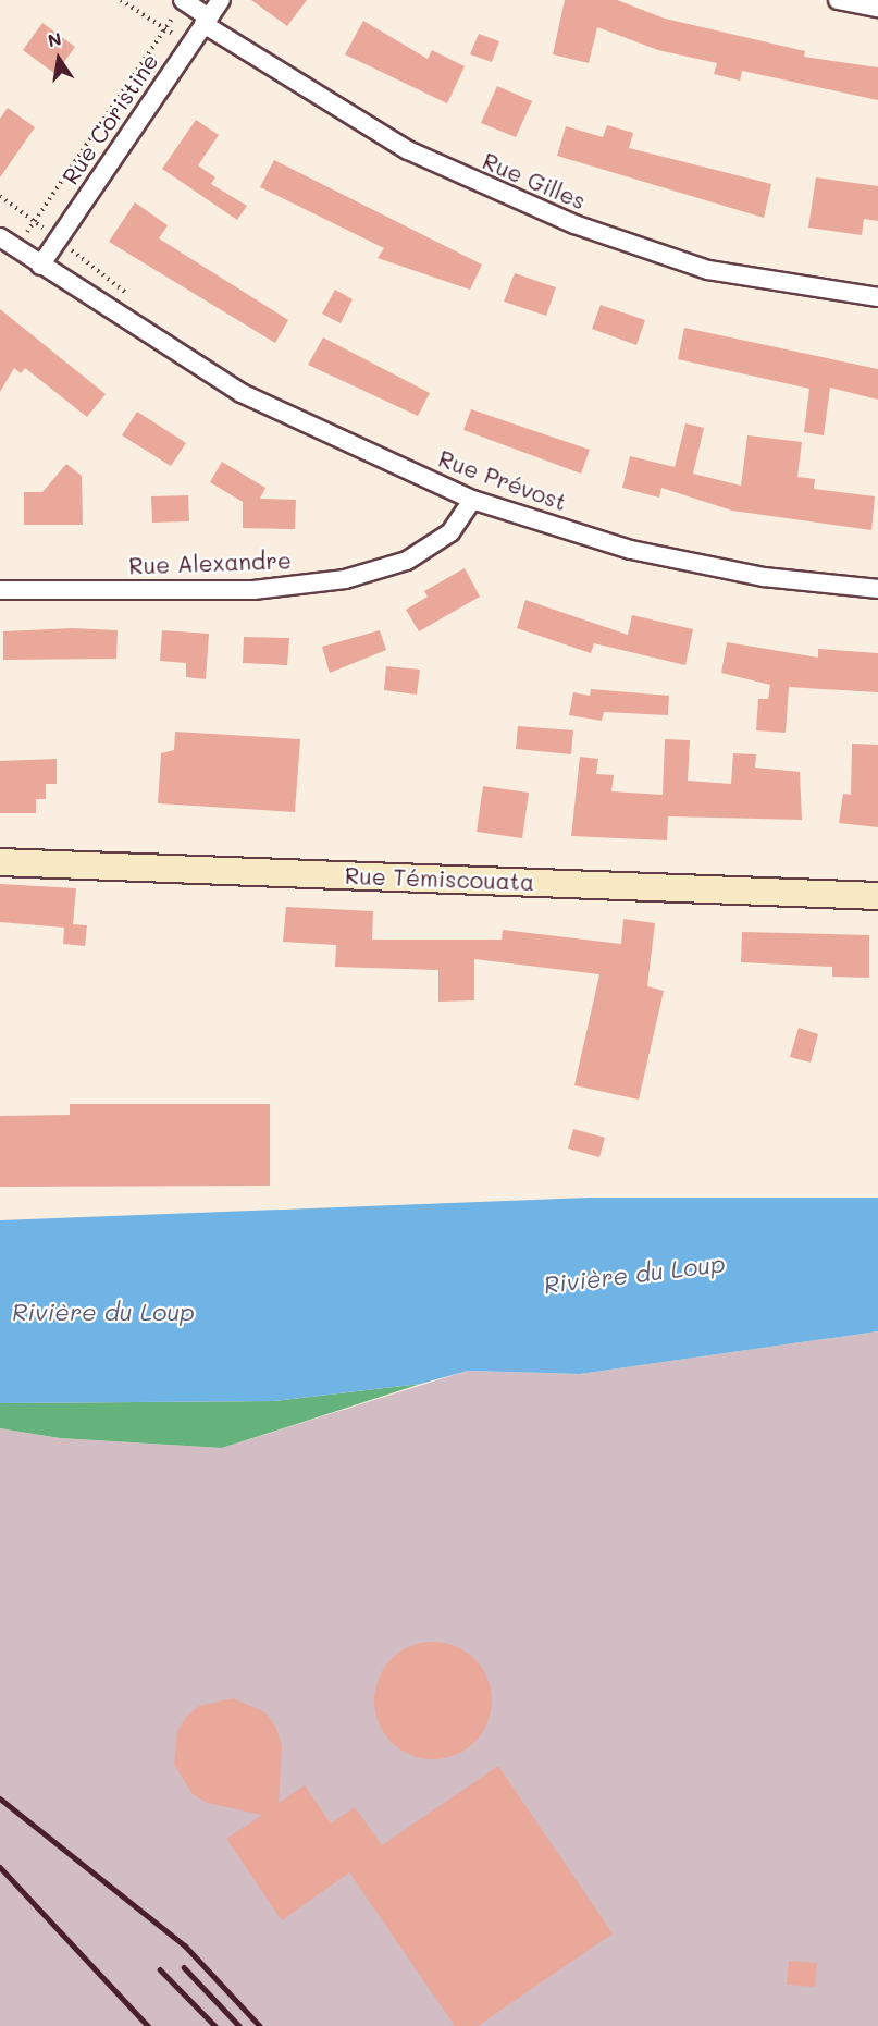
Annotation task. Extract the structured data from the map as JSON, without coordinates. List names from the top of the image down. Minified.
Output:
{"streets":{"main road":["Rue Témiscouata"],"street":["Rue Coristine","Rue Gilles","Rue Prévost","Rue Alexandre"]},"crossings":[["Rue Coristine","Rue Gilles"],["Rue Coristine","Rue Prévost"],["Rue Prévost","Rue Alexandre"]],"water":["Rivière du Loup"],"north":"top"}
